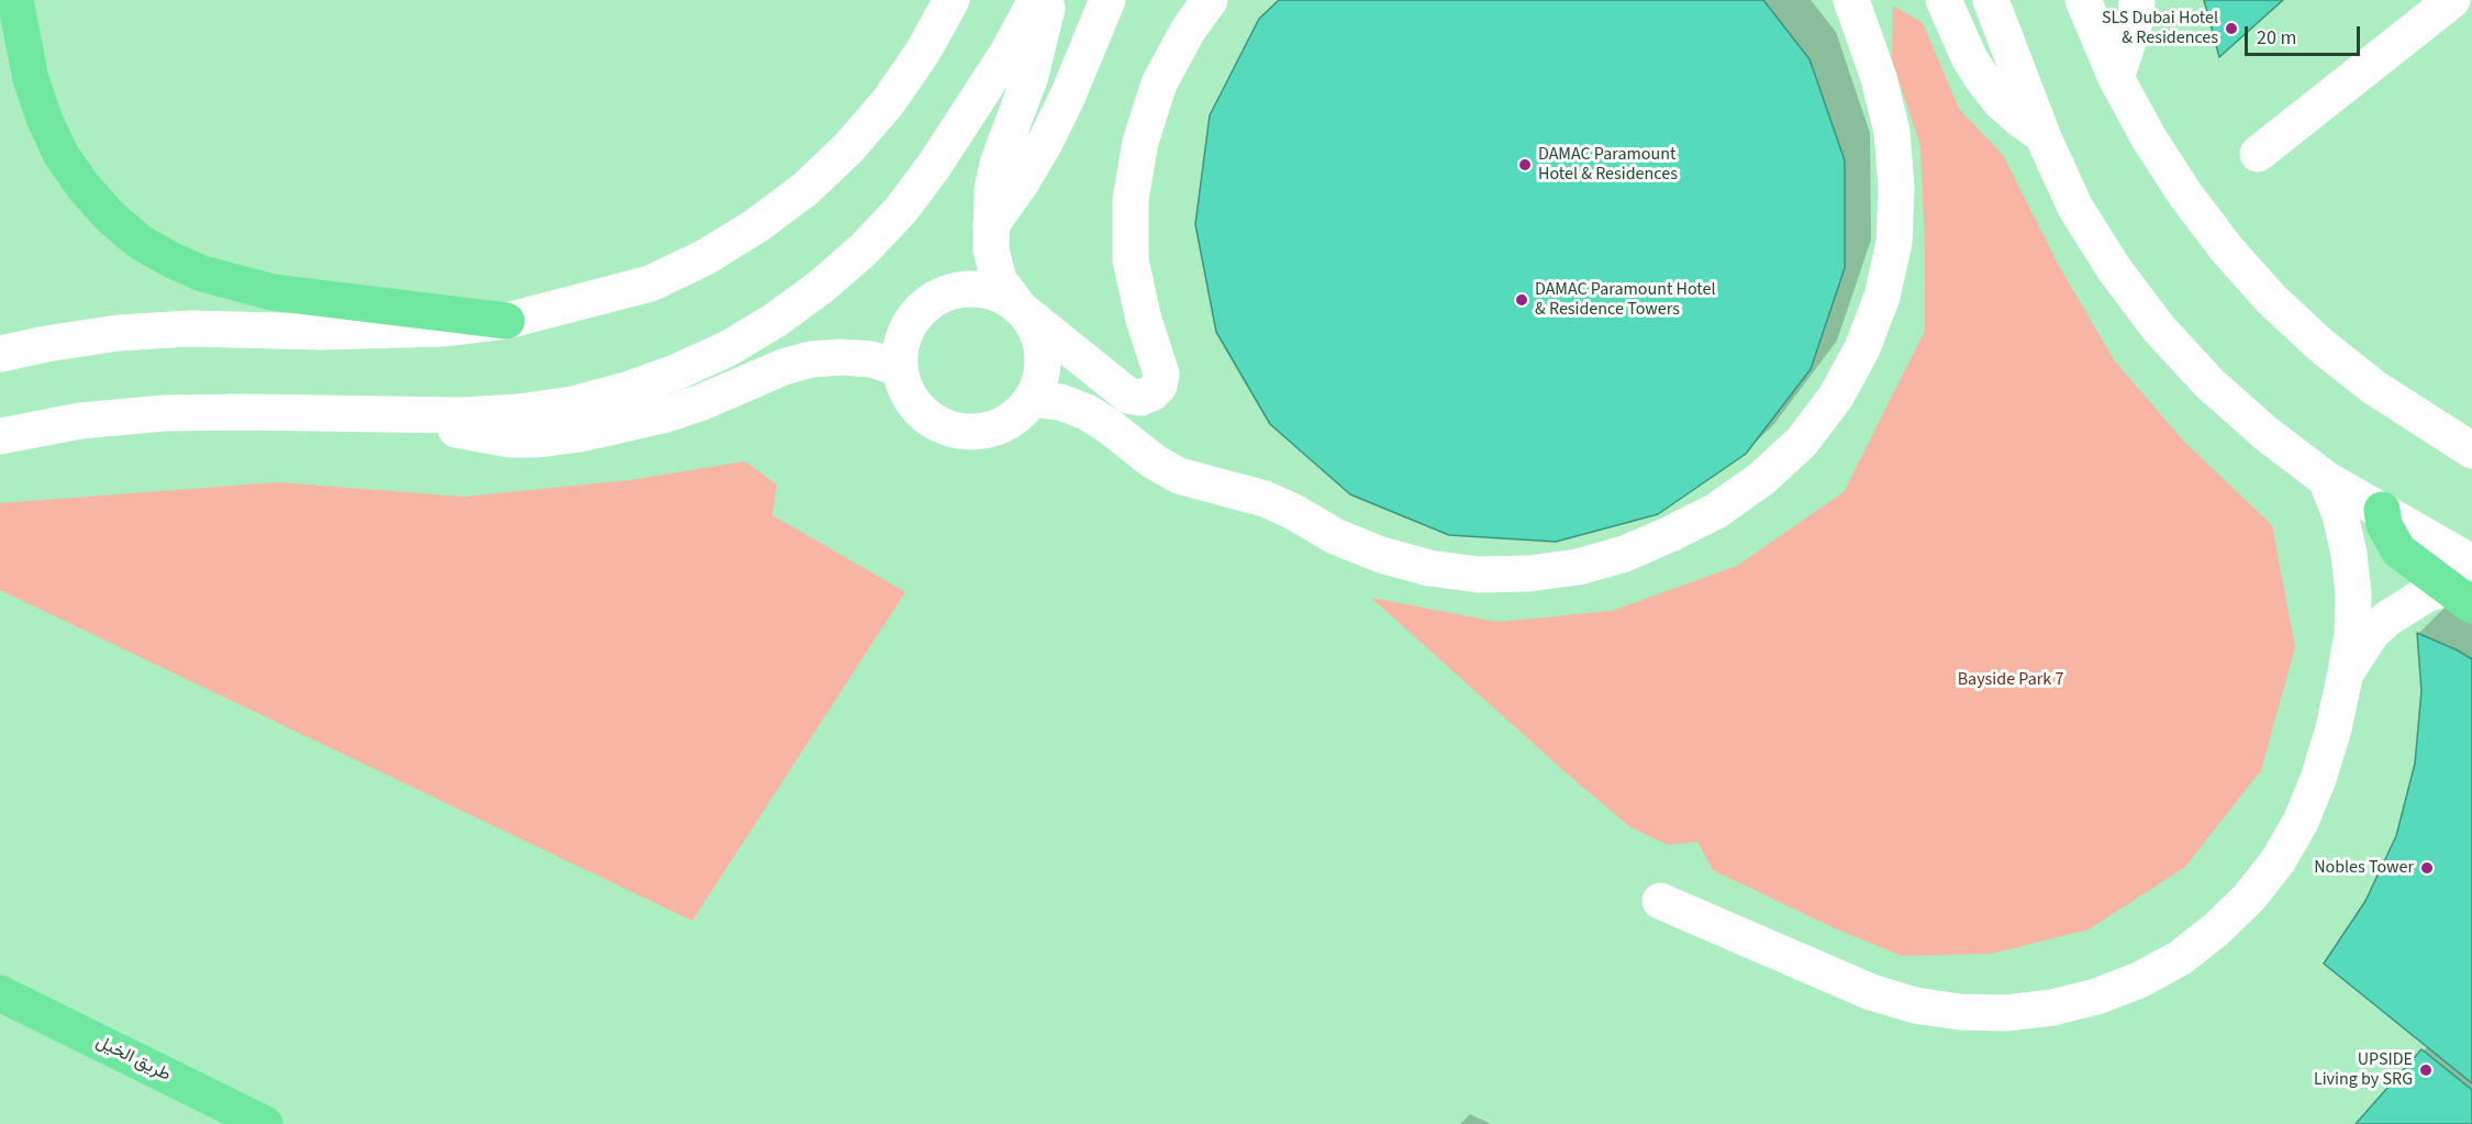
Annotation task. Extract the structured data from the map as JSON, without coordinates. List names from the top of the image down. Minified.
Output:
{"streets":{"highway":["طريق الخيل"]},"parks":["Bayside Park 7"],"places":["SLS Dubai Hotel & Residences","DAMAC Paramount Hotel & Residences","DAMAC Paramount Hotel & Residence Towers","Nobles Tower","UPSIDE Living by SRG"],"scale_bar":"20 m"}
